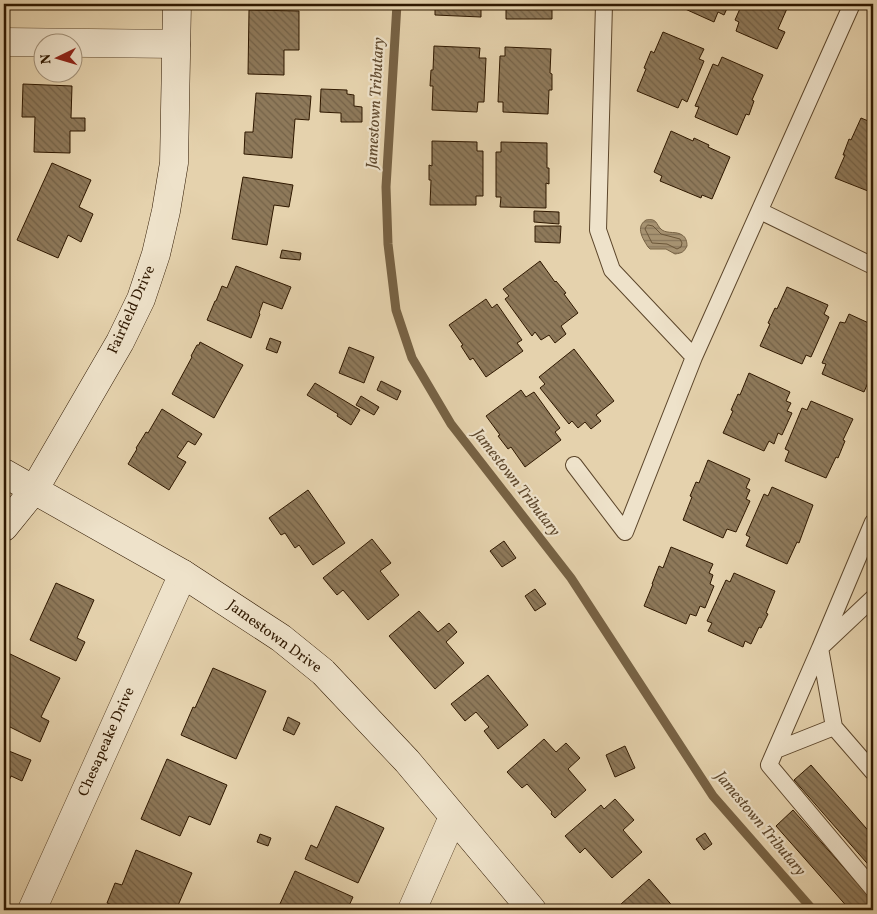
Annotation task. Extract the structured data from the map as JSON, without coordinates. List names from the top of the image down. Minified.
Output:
{"streets":{"street":["Fairfield Drive","Jamestown Drive","Chesapeake Drive"]},"crossings":[["Fairfield Drive","Jamestown Drive"],["Jamestown Drive","Chesapeake Drive"]],"water":["Jamestown Tributary"],"north":"left"}
